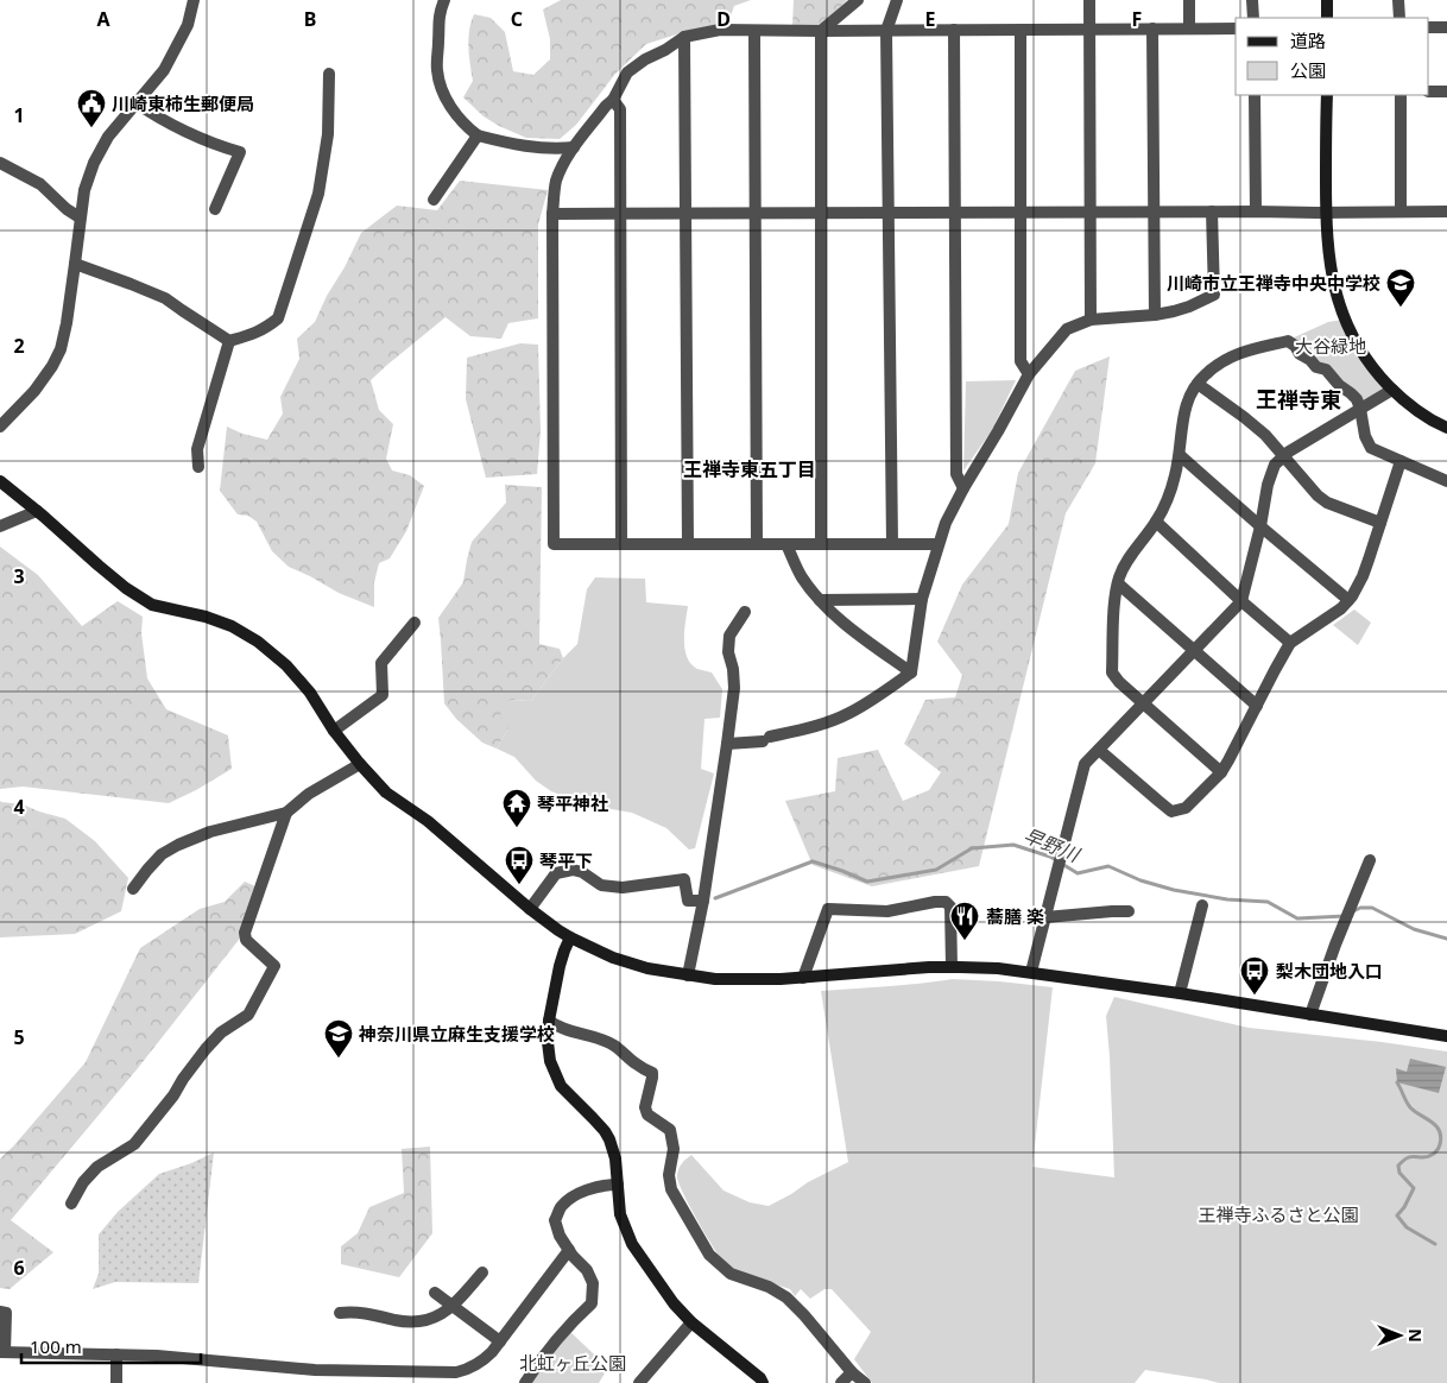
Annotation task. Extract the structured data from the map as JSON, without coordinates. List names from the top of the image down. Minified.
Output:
{"districts":["王禅寺東","王禅寺東五丁目"],"water":["早野川"],"parks":["大谷緑地","王禅寺ふるさと公園","北虹ヶ丘公園"],"places":{"public building":["川崎東柿生郵便局"],"school or university":["川崎市立王禅寺中央中学校","神奈川県立麻生支援学校"],"temple":["琴平神社"],"bus stop":["琴平下","梨木団地入口"],"restaurant":["蕎膳 楽"]},"legend":["道路","公園"],"scale_bar":"100 m","north":"right","grid":{"columns":["A","B","C","D","E","F"],"rows":["1","2","3","4","5","6"]}}
